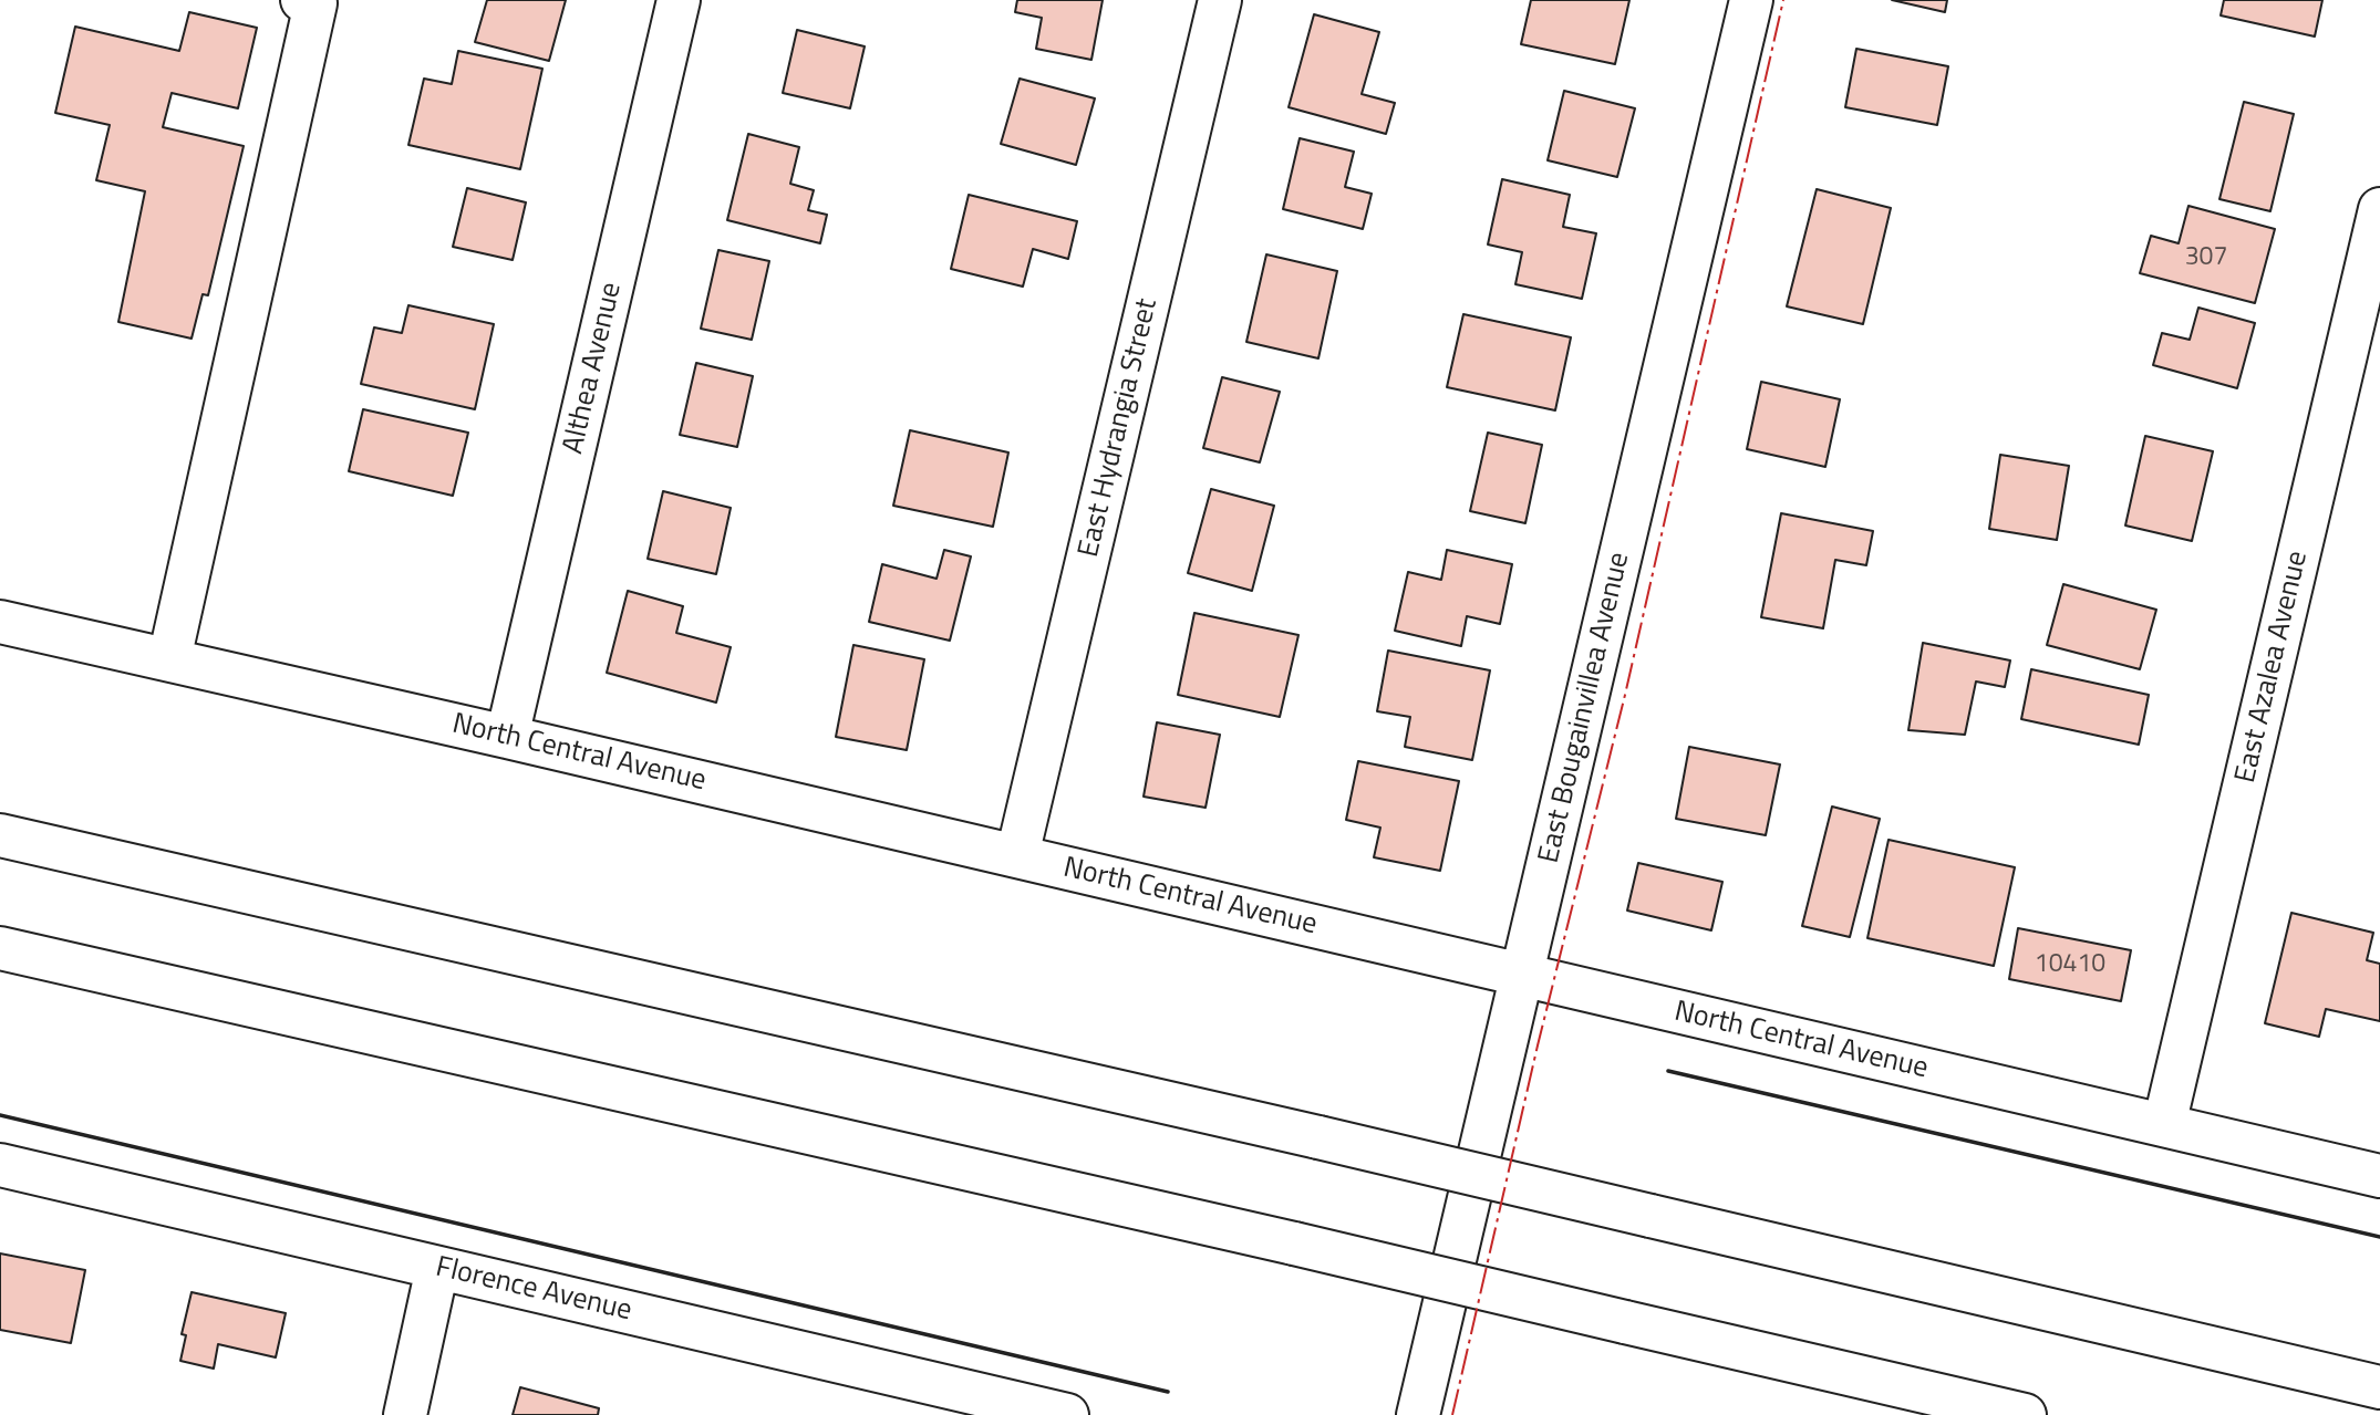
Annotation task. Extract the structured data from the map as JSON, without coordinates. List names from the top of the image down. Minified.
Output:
{"streets":{"main road":["Althea Avenue","East Hydrangia Street","East Azalea Avenue","East Bougainvillea Avenue","North Central Avenue","Florence Avenue"]},"crossings":[["Althea Avenue","North Central Avenue"],["East Hydrangia Street","North Central Avenue"],["East Azalea Avenue","North Central Avenue"],["East Bougainvillea Avenue","North Central Avenue"]],"house_numbers":["307","10410"]}
